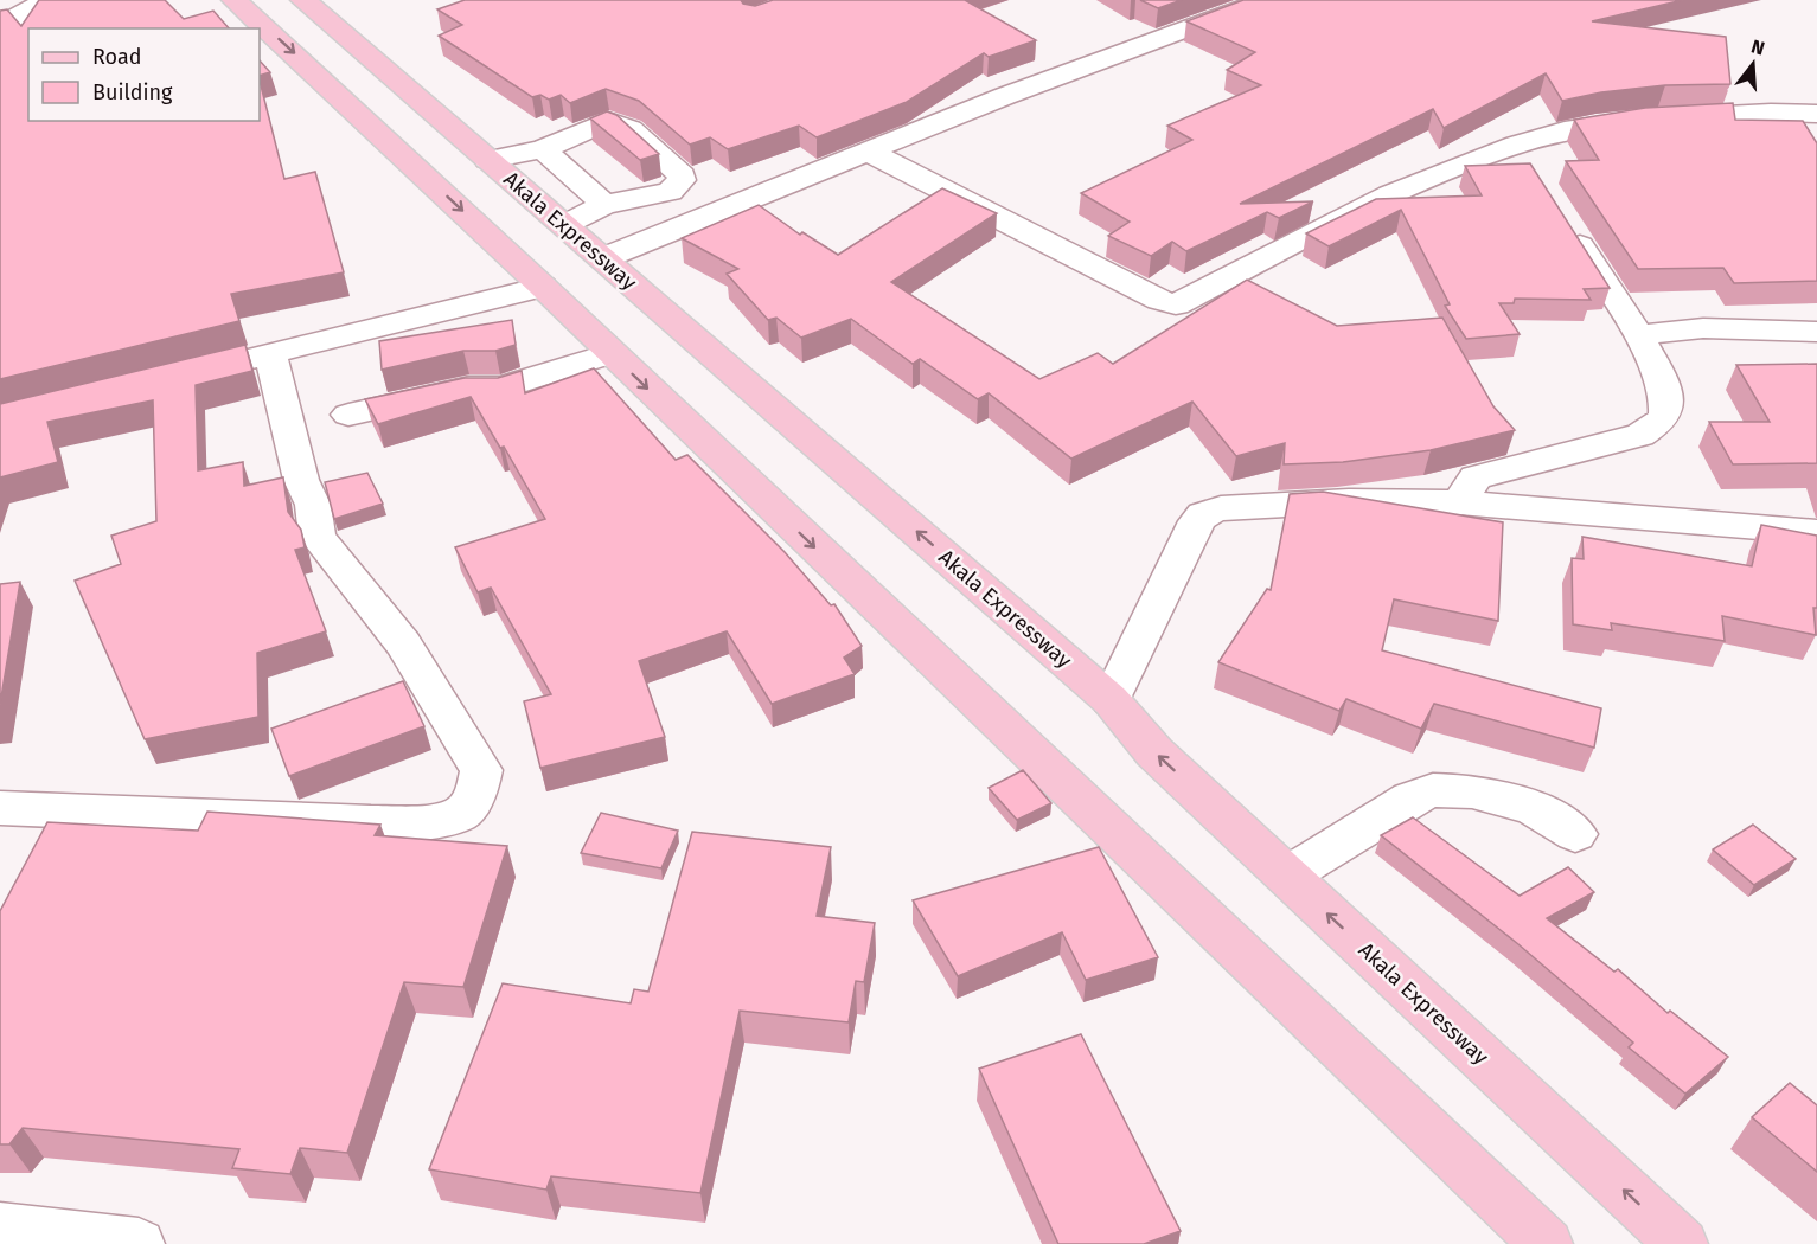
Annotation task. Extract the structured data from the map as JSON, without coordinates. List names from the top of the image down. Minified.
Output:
{"streets":{"main road":["Akala Expressway"]},"legend":["Road","Building"],"north":"top"}
